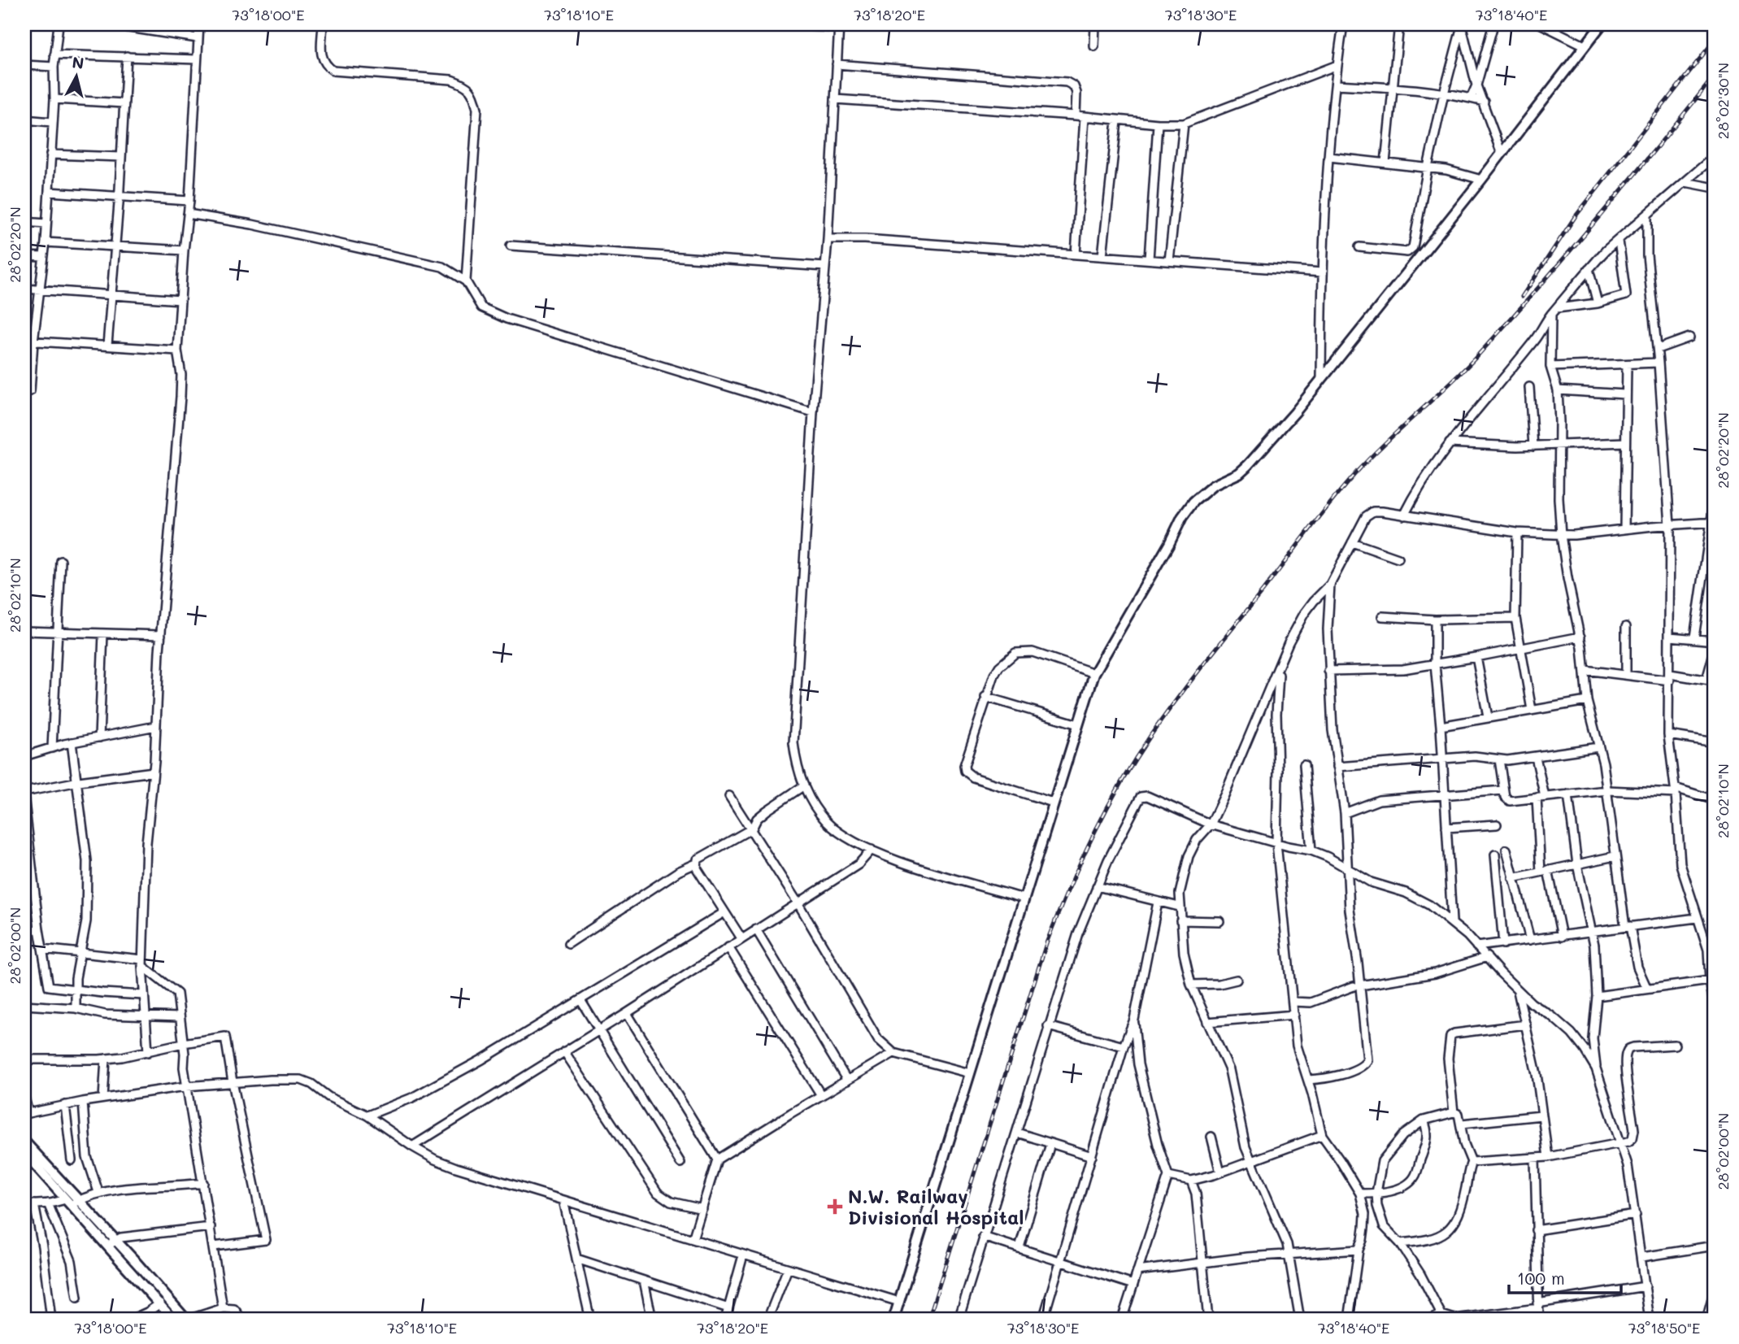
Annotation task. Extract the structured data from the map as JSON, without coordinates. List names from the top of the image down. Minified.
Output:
{"places":{"health":["N.W. Railway Divisional Hospital"]},"scale_bar":"100 m","north":"top","coordinates":["73°18'00\"E","73°18'10\"E","73°18'20\"E","73°18'30\"E","73°18'40\"E","28°02'30\"N","28°02'20\"N","28°02'10\"N","28°02'00\"N","73°18'50\"E"]}
